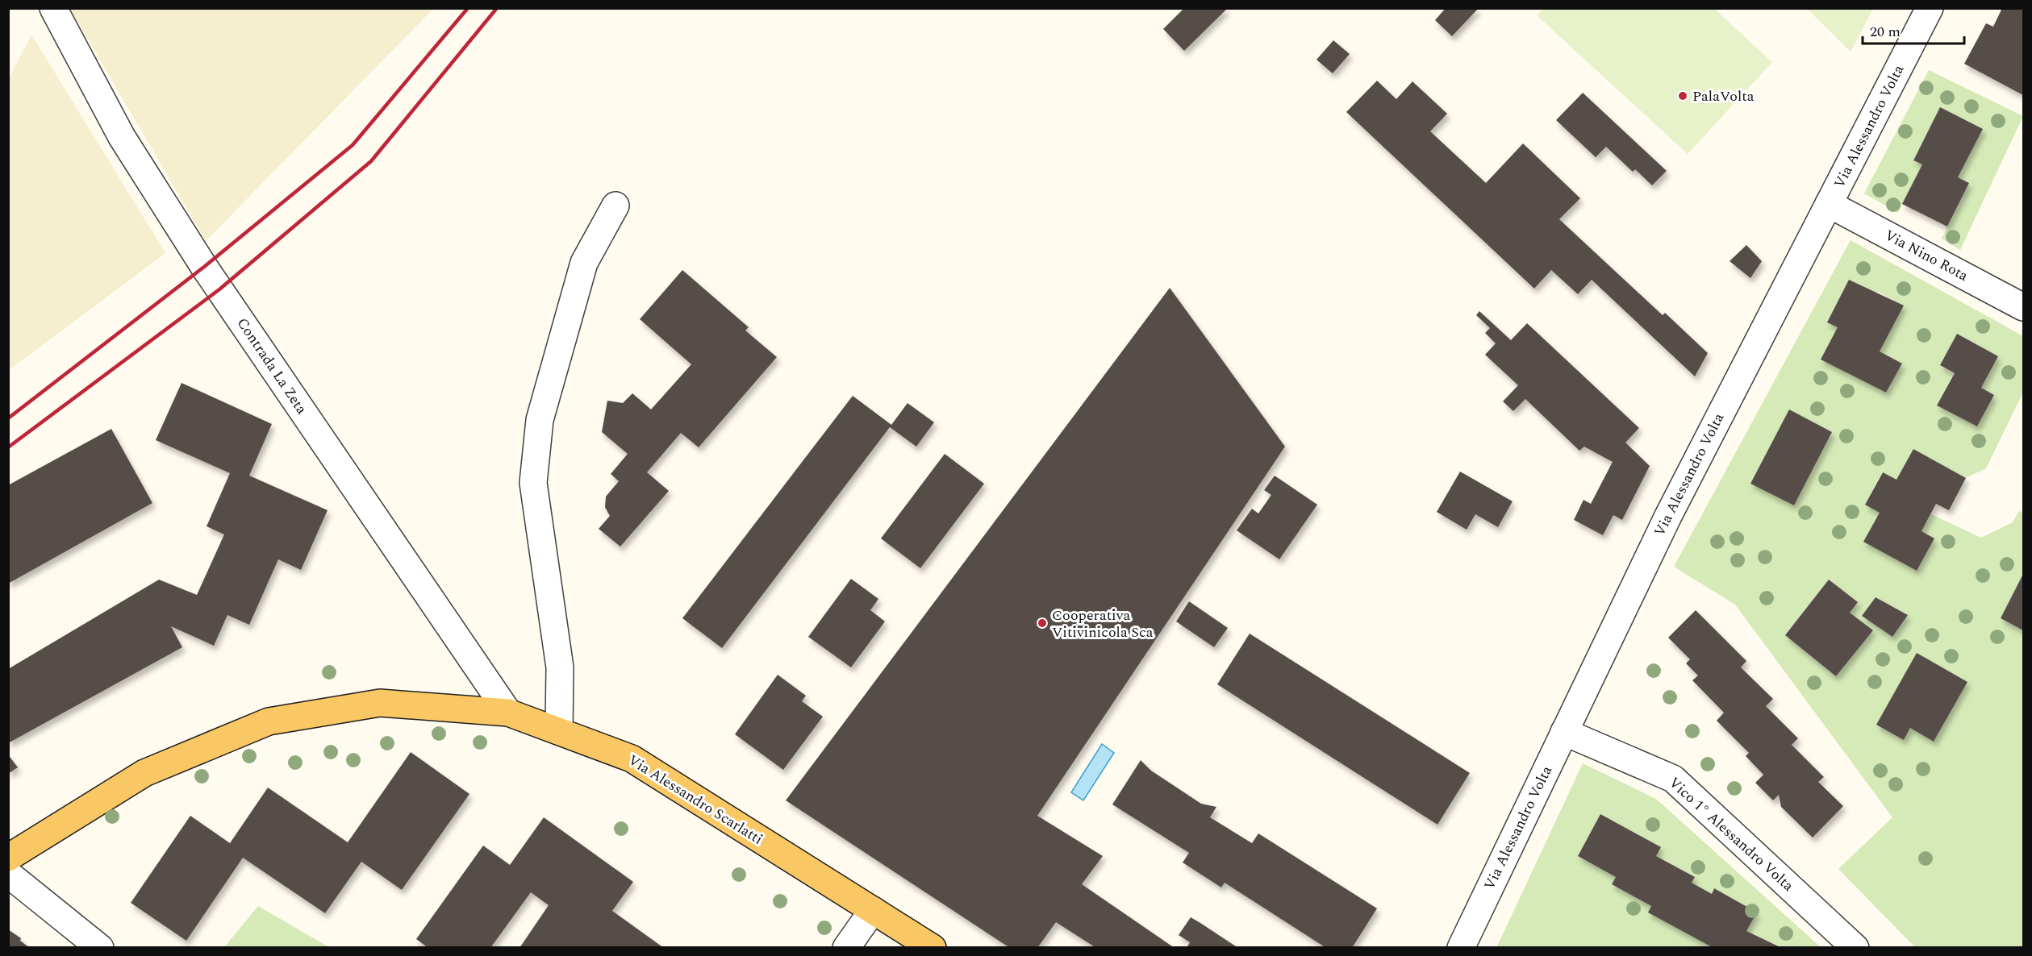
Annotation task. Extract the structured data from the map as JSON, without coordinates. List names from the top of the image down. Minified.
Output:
{"streets":{"main road":["Via Alessandro Scarlatti"],"street":["Via Alessandro Volta","Via Nino Rota","Contrada La Zeta","Vico 1° Alessandro Volta"]},"crossings":[["Via Alessandro Volta","Via Nino Rota"],["Via Alessandro Volta","Vico 1° Alessandro Volta"],["Contrada La Zeta","Via Alessandro Scarlatti"]],"places":["PalaVolta","Cooperativa Vitivinicola Sca"],"scale_bar":"20 m"}
